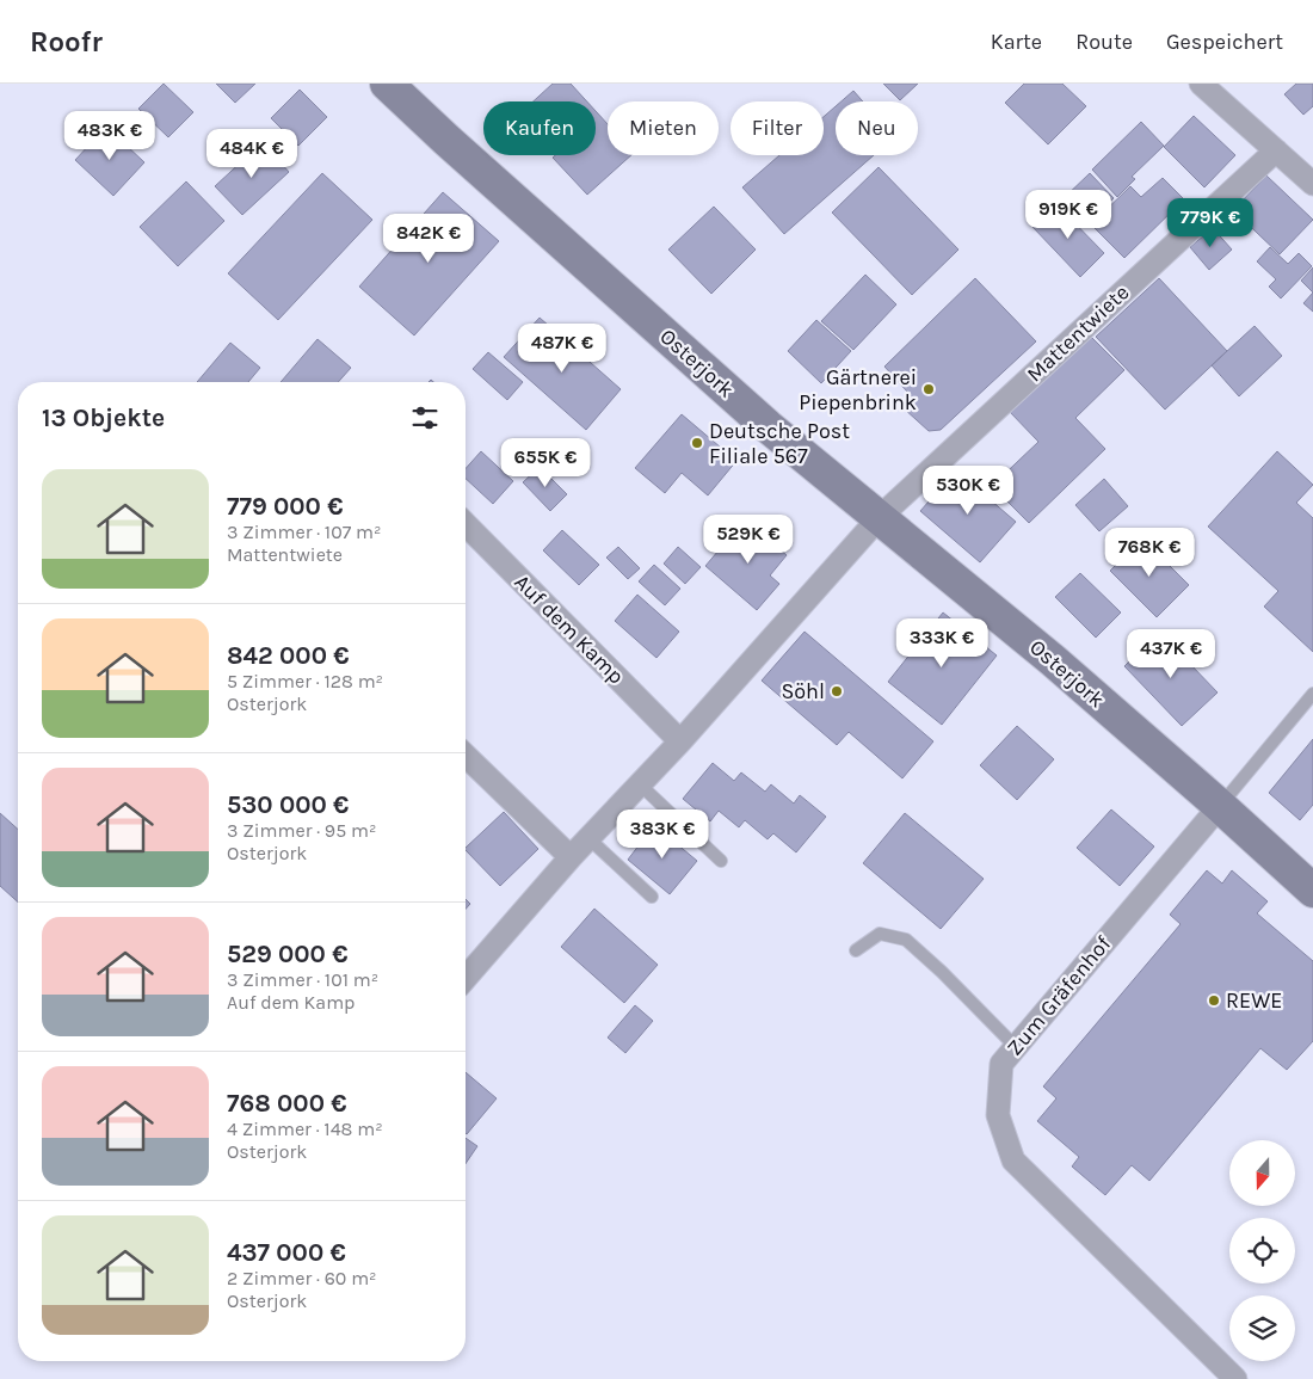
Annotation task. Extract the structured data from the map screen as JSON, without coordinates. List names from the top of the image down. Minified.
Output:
{"streets":{"main road":["Osterjork"],"street":["Mattentwiete","Auf dem Kamp","Zum Gräfenhof"]},"crossings":[["Mattentwiete","Osterjork"],["Osterjork","Zum Gräfenhof"]],"places":["Gärtnerei Piepenbrink","Deutsche Post Filiale 567","Söhl","REWE"],"north":"bottom","page":{"header":"Roofr","nav":["Karte","Route","Gespeichert"],"chip":["Kaufen","Mieten","Filter","Neu"],"price":["483K €","484K €","919K €","779K €","842K €","487K €","655K €","530K €","529K €","768K €","333K €","437K €","383K €"],"heading":"13 Objekte","list":[{"name":"779 000 €","note":"3 Zimmer · 107 m² · Mattentwiete"},{"name":"842 000 €","note":"5 Zimmer · 128 m² · Osterjork"},{"name":"530 000 €","note":"3 Zimmer · 95 m² · Osterjork"},{"name":"529 000 €","note":"3 Zimmer · 101 m² · Auf dem Kamp"},{"name":"768 000 €","note":"4 Zimmer · 148 m² · Osterjork"},{"name":"437 000 €","note":"2 Zimmer · 60 m² · Osterjork"}]}}
